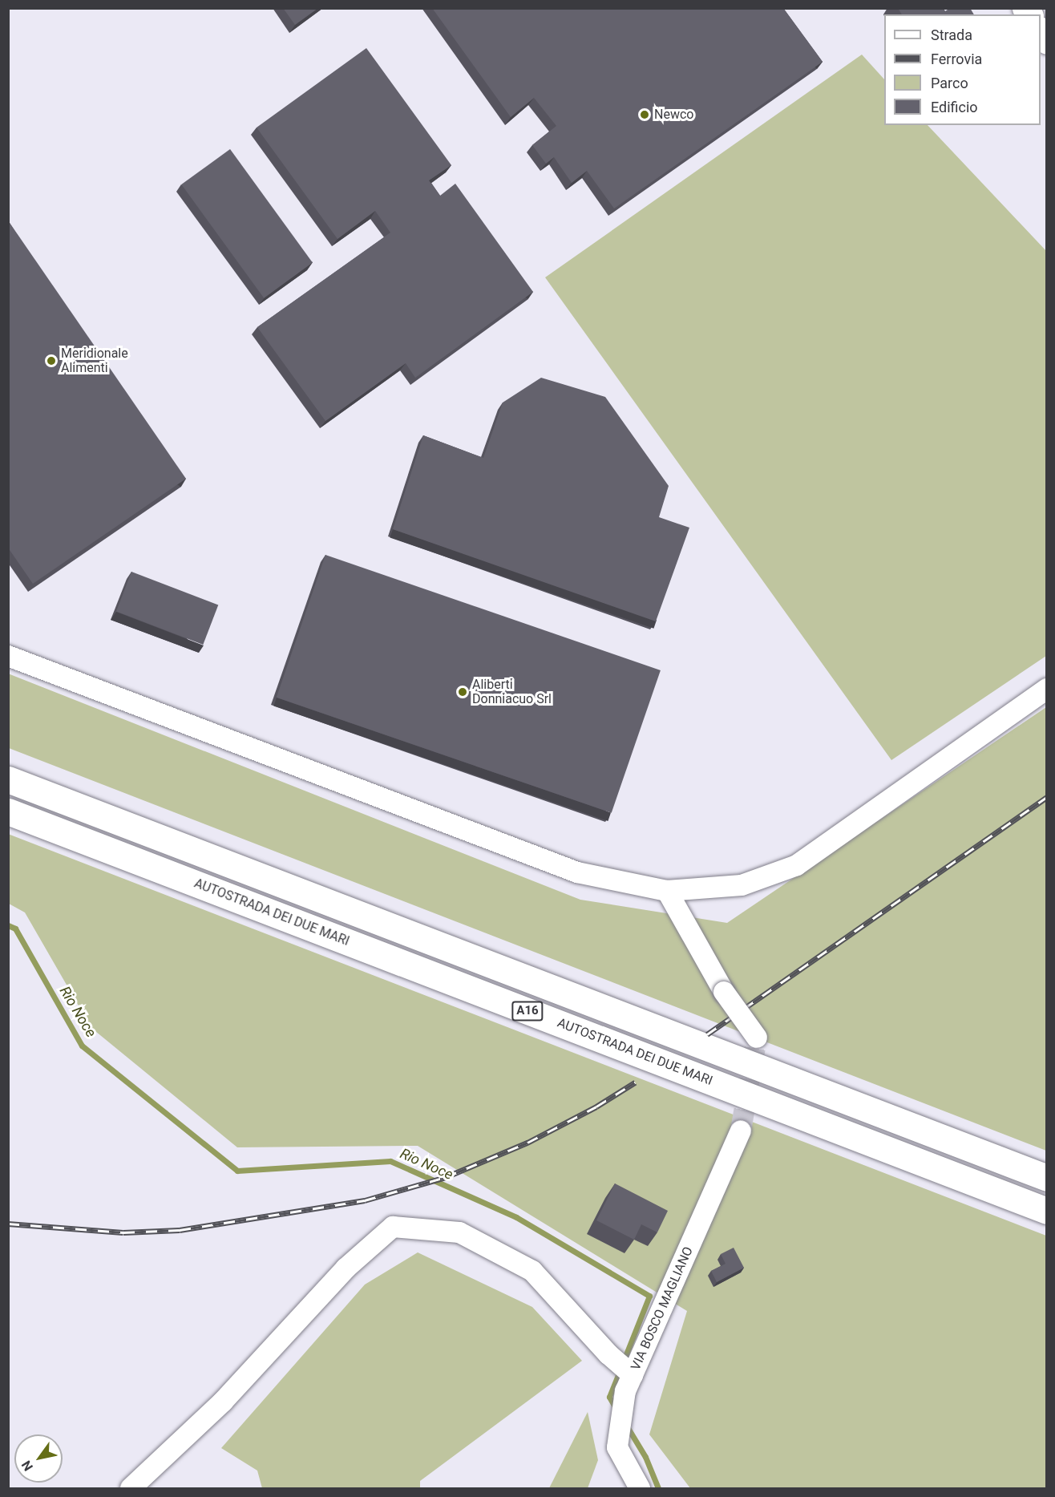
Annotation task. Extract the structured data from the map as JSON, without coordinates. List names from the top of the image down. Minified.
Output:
{"streets":{"main road":["AUTOSTRADA DEI DUE MARI","A16"],"street":["VIA BOSCO MAGLIANO"]},"water":["Rio Noce"],"places":["Newco","Meridionale Alimenti","Aliberti Donniacuo Srl"],"legend":["Strada","Ferrovia","Parco","Edificio"],"north":"bottom left"}
